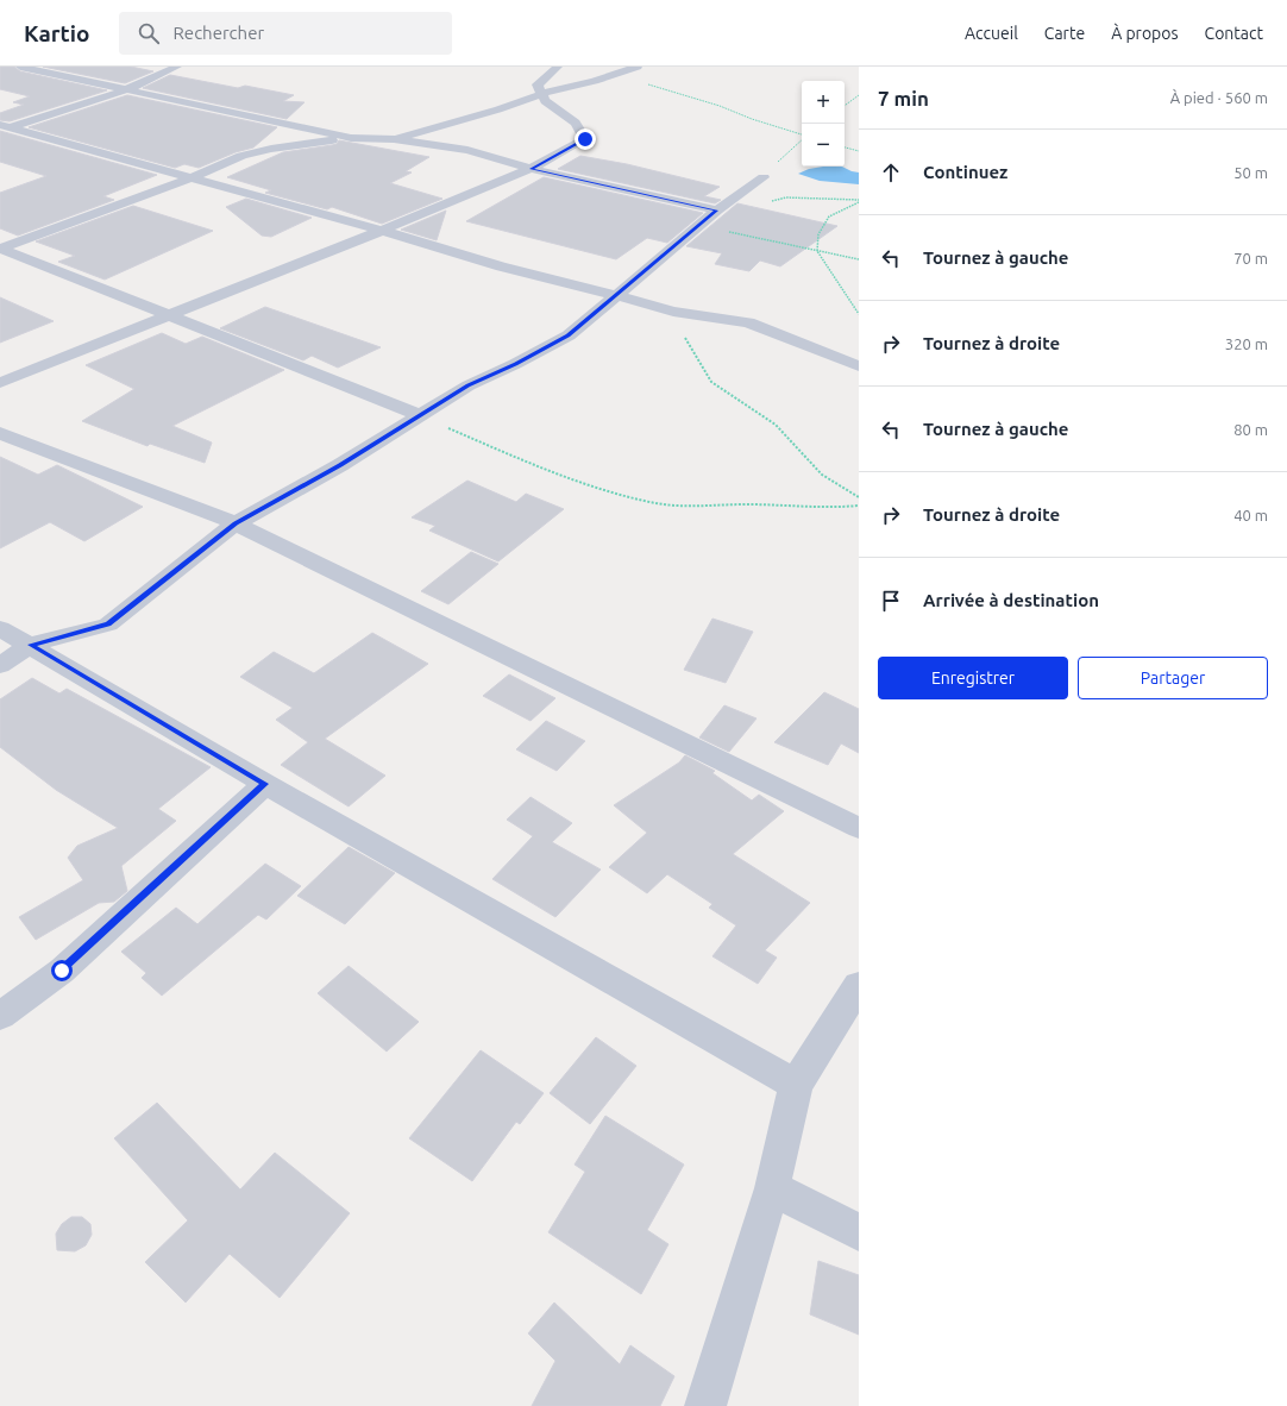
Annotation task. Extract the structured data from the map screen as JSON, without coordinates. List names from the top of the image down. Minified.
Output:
{"page":{"header":"Kartio","search":"Rechercher","nav":["Accueil","Carte","À propos","Contact"],"heading":["7 min","À pied · 560 m"],"map_buttons":["+","−"],"list":[["Continuez","50 m"],["Tournez à gauche","70 m"],["Tournez à droite","320 m"],["Tournez à gauche","80 m"],["Tournez à droite","40 m"],"Arrivée à destination"],"buttons":["Enregistrer","Partager"]}}
